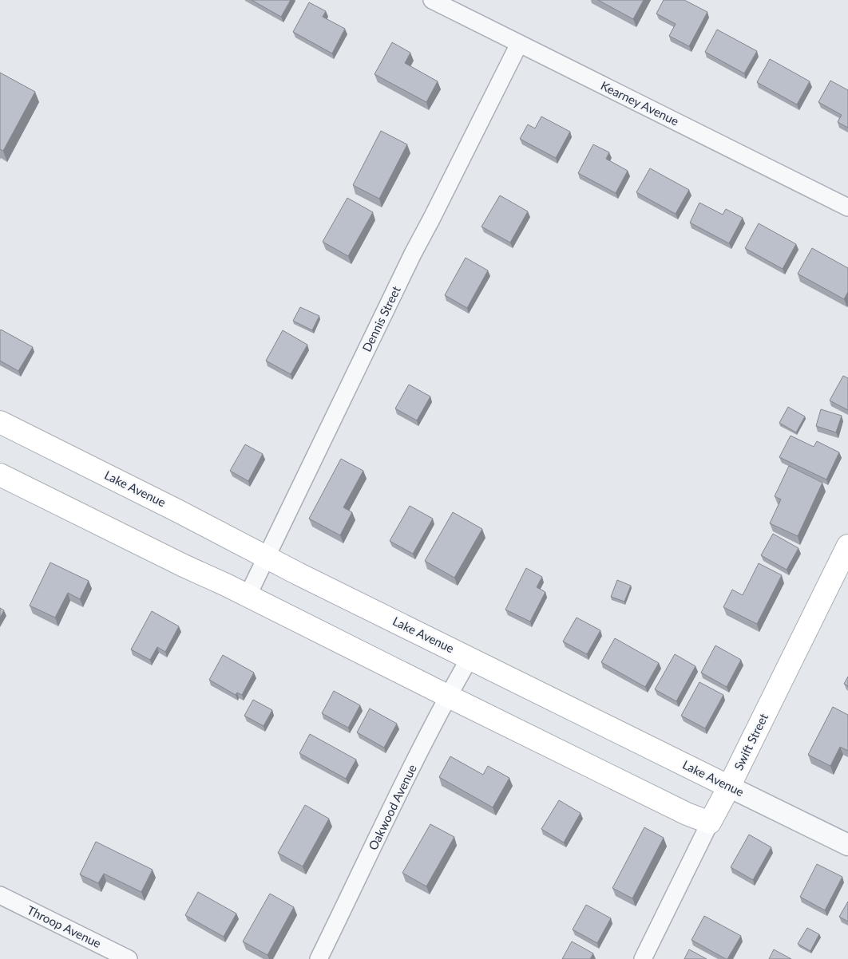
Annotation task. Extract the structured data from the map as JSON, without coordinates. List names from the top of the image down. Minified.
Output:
{"streets":{"main road":["Lake Avenue","Swift Street"],"street":["Kearney Avenue","Dennis Street","Oakwood Avenue","Throop Avenue"]},"crossings":[["Kearney Avenue","Dennis Street"],["Dennis Street","Lake Avenue"],["Lake Avenue","Swift Street"],["Lake Avenue","Oakwood Avenue"]]}
